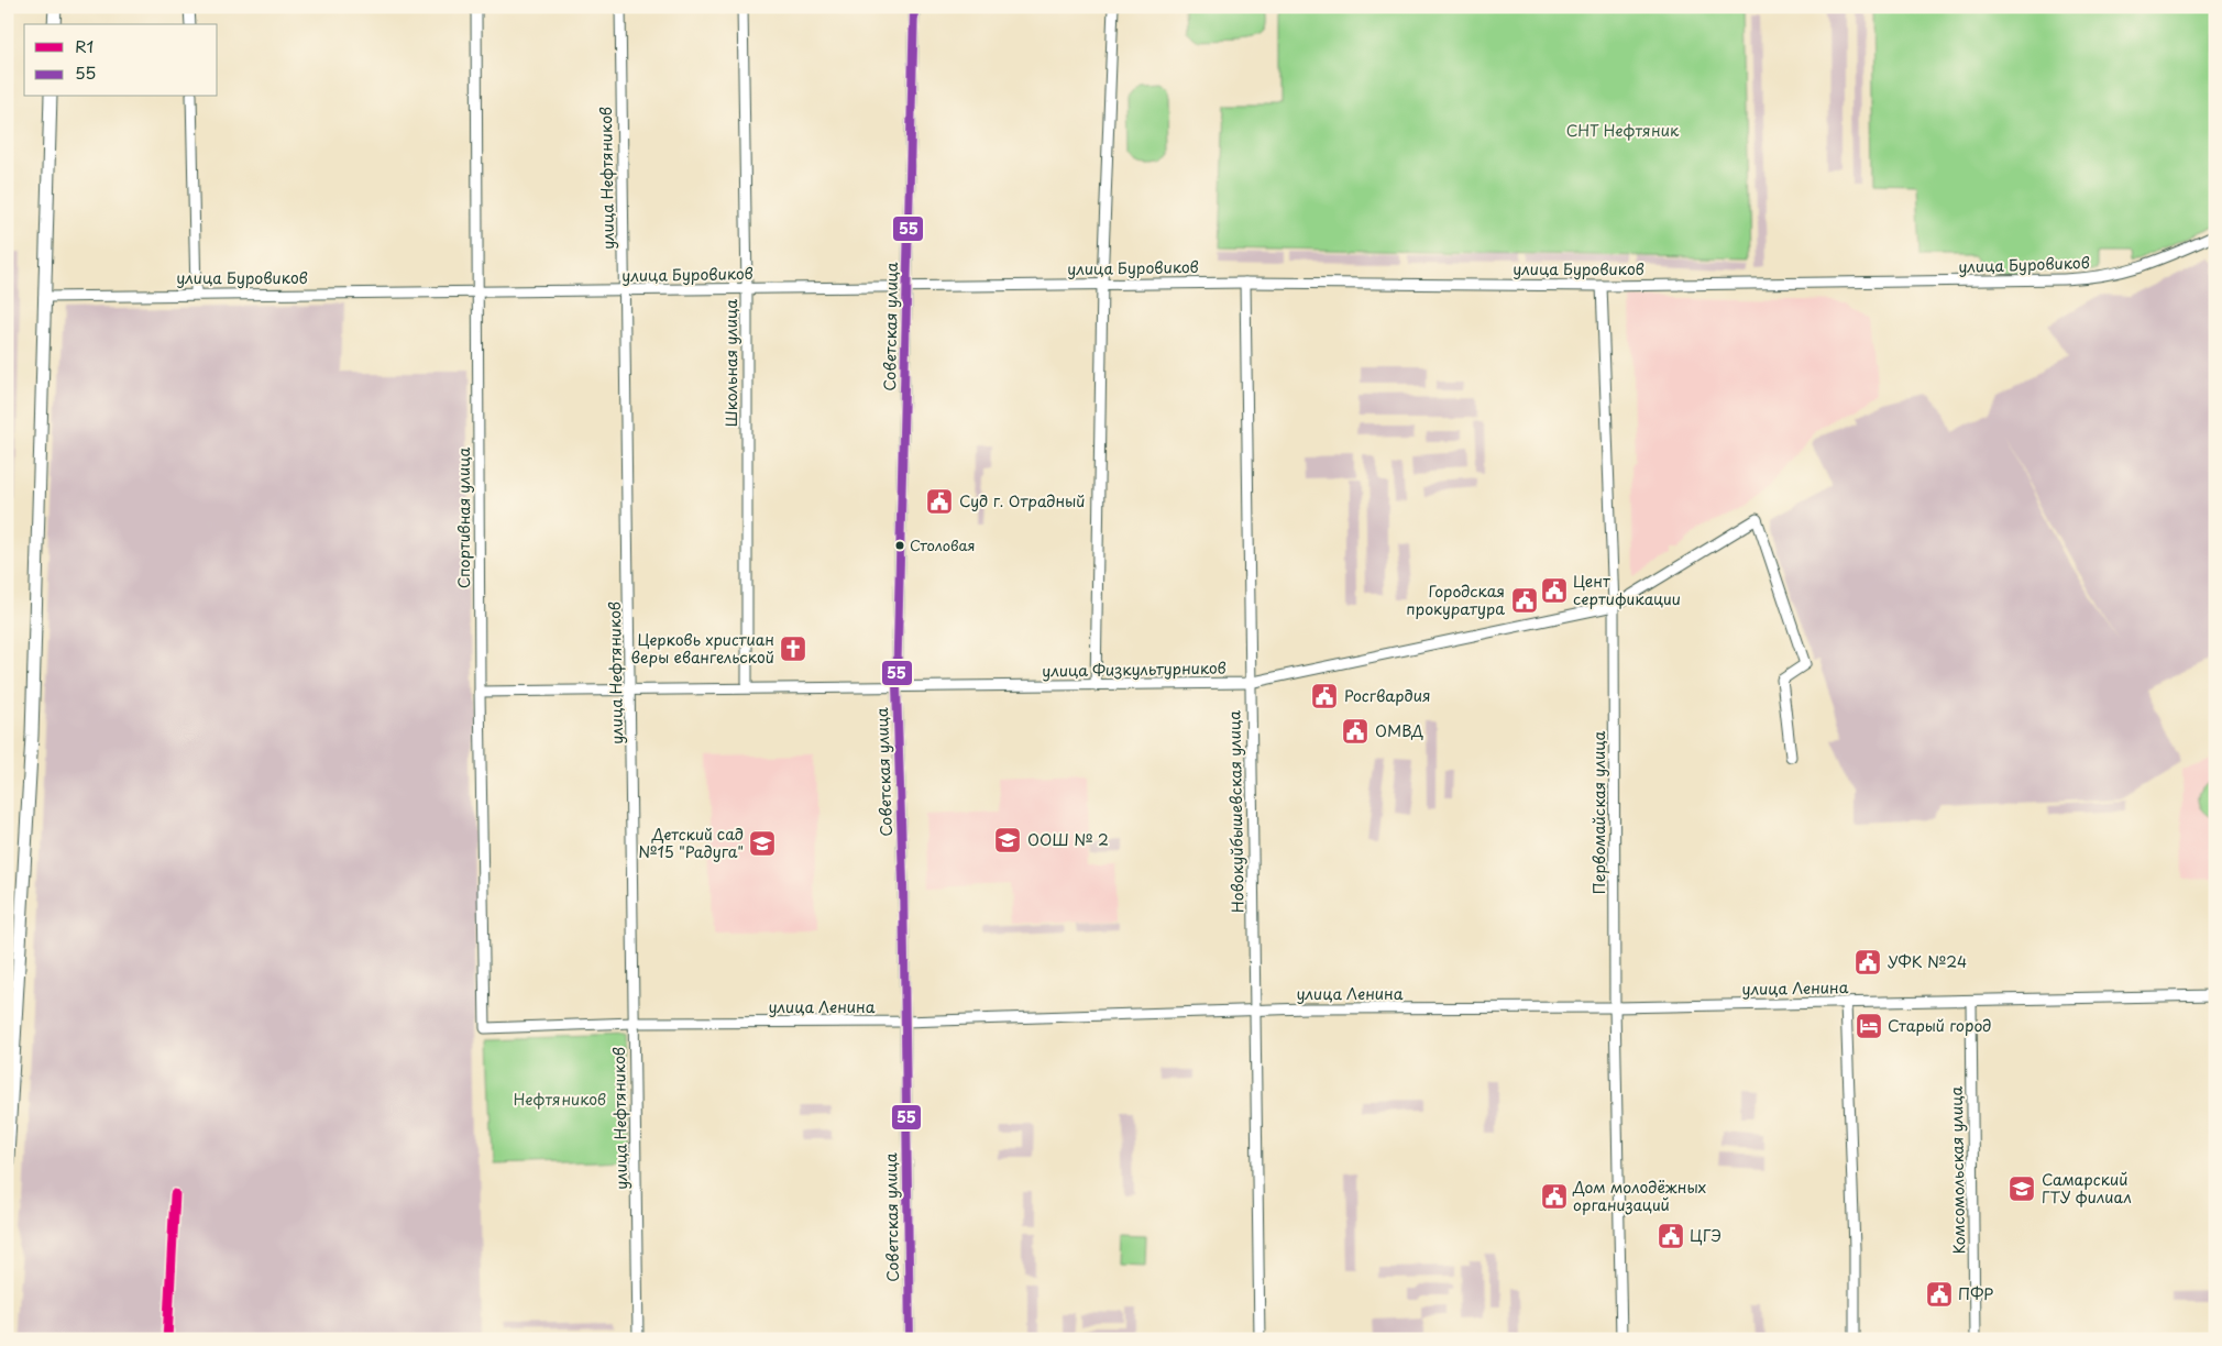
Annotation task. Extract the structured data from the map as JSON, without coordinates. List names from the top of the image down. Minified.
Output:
{"streets":{"street":["улица Нефтяников","улица Буровиков","Советская улица","Школьная улица","Спортивная улица","улица Физкультурников","Новокуйбышевская улица","Первомайская улица","улица Ленина","Комсомольская улица"]},"crossings":[["улица Нефтяников","улица Буровиков"],["улица Нефтяников","улица Физкультурников"],["улица Нефтяников","улица Ленина"],["улица Буровиков","Советская улица"],["улица Буровиков","Школьная улица"],["улица Буровиков","Спортивная улица"],["улица Буровиков","Новокуйбышевская улица"],["улица Буровиков","Первомайская улица"],["Советская улица","улица Физкультурников"],["Советская улица","улица Ленина"],["Школьная улица","улица Физкультурников"],["Спортивная улица","улица Физкультурников"],["Спортивная улица","улица Ленина"],["улица Физкультурников","Новокуйбышевская улица"],["улица Физкультурников","Первомайская улица"],["Новокуйбышевская улица","улица Ленина"],["Первомайская улица","улица Ленина"],["улица Ленина","Комсомольская улица"]],"parks":["СНТ Нефтяник","Нефтяников"],"places":{"public building":["Суд г. Отрадный","Цент сертификации","Городская прокуратура","Росгвардия","ОМВД","УФК №24","Дом молодёжных организаций","ЦГЭ","ПФР"],"other":["Столовая"],"church":["Церковь христиан веры евангельской"],"school or university":["ООШ № 2","Детский сад №15 \"Радуга\"","Самарский ГТУ филиал"],"hotel":["Старый город"]},"lines":["transit line 55","transit line R1"],"legend":["R1","55"]}
